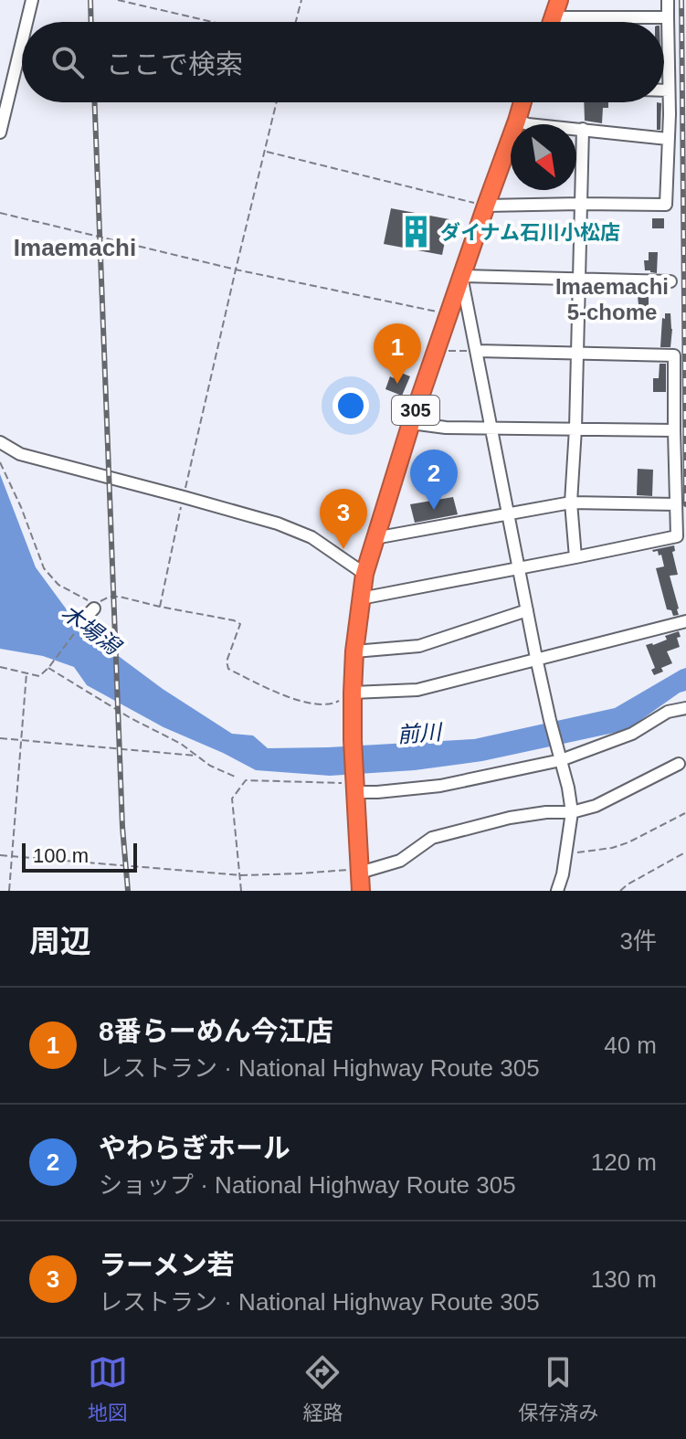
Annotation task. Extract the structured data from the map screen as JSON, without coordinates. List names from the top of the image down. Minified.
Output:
{"streets":{"highway":["305"]},"districts":["Imaemachi","Imaemachi 5-chome"],"water":["木場潟","前川"],"places":{"building":["ダイナム石川小松店"]},"scale_bar":"100 m","north":"bottom right","page":{"search":"ここで検索","pins":["1","2","3"],"scale":"100 m","heading":["周辺","3件"],"list":[{"mark":"1","name":"8番らーめん今江店","note":"レストラン · National Highway Route 305","value":"40 m"},{"mark":"2","name":"やわらぎホール","note":"ショップ · National Highway Route 305","value":"120 m"},{"mark":"3","name":"ラーメン若","note":"レストラン · National Highway Route 305","value":"130 m"}],"nav":["地図","経路","保存済み"]}}
